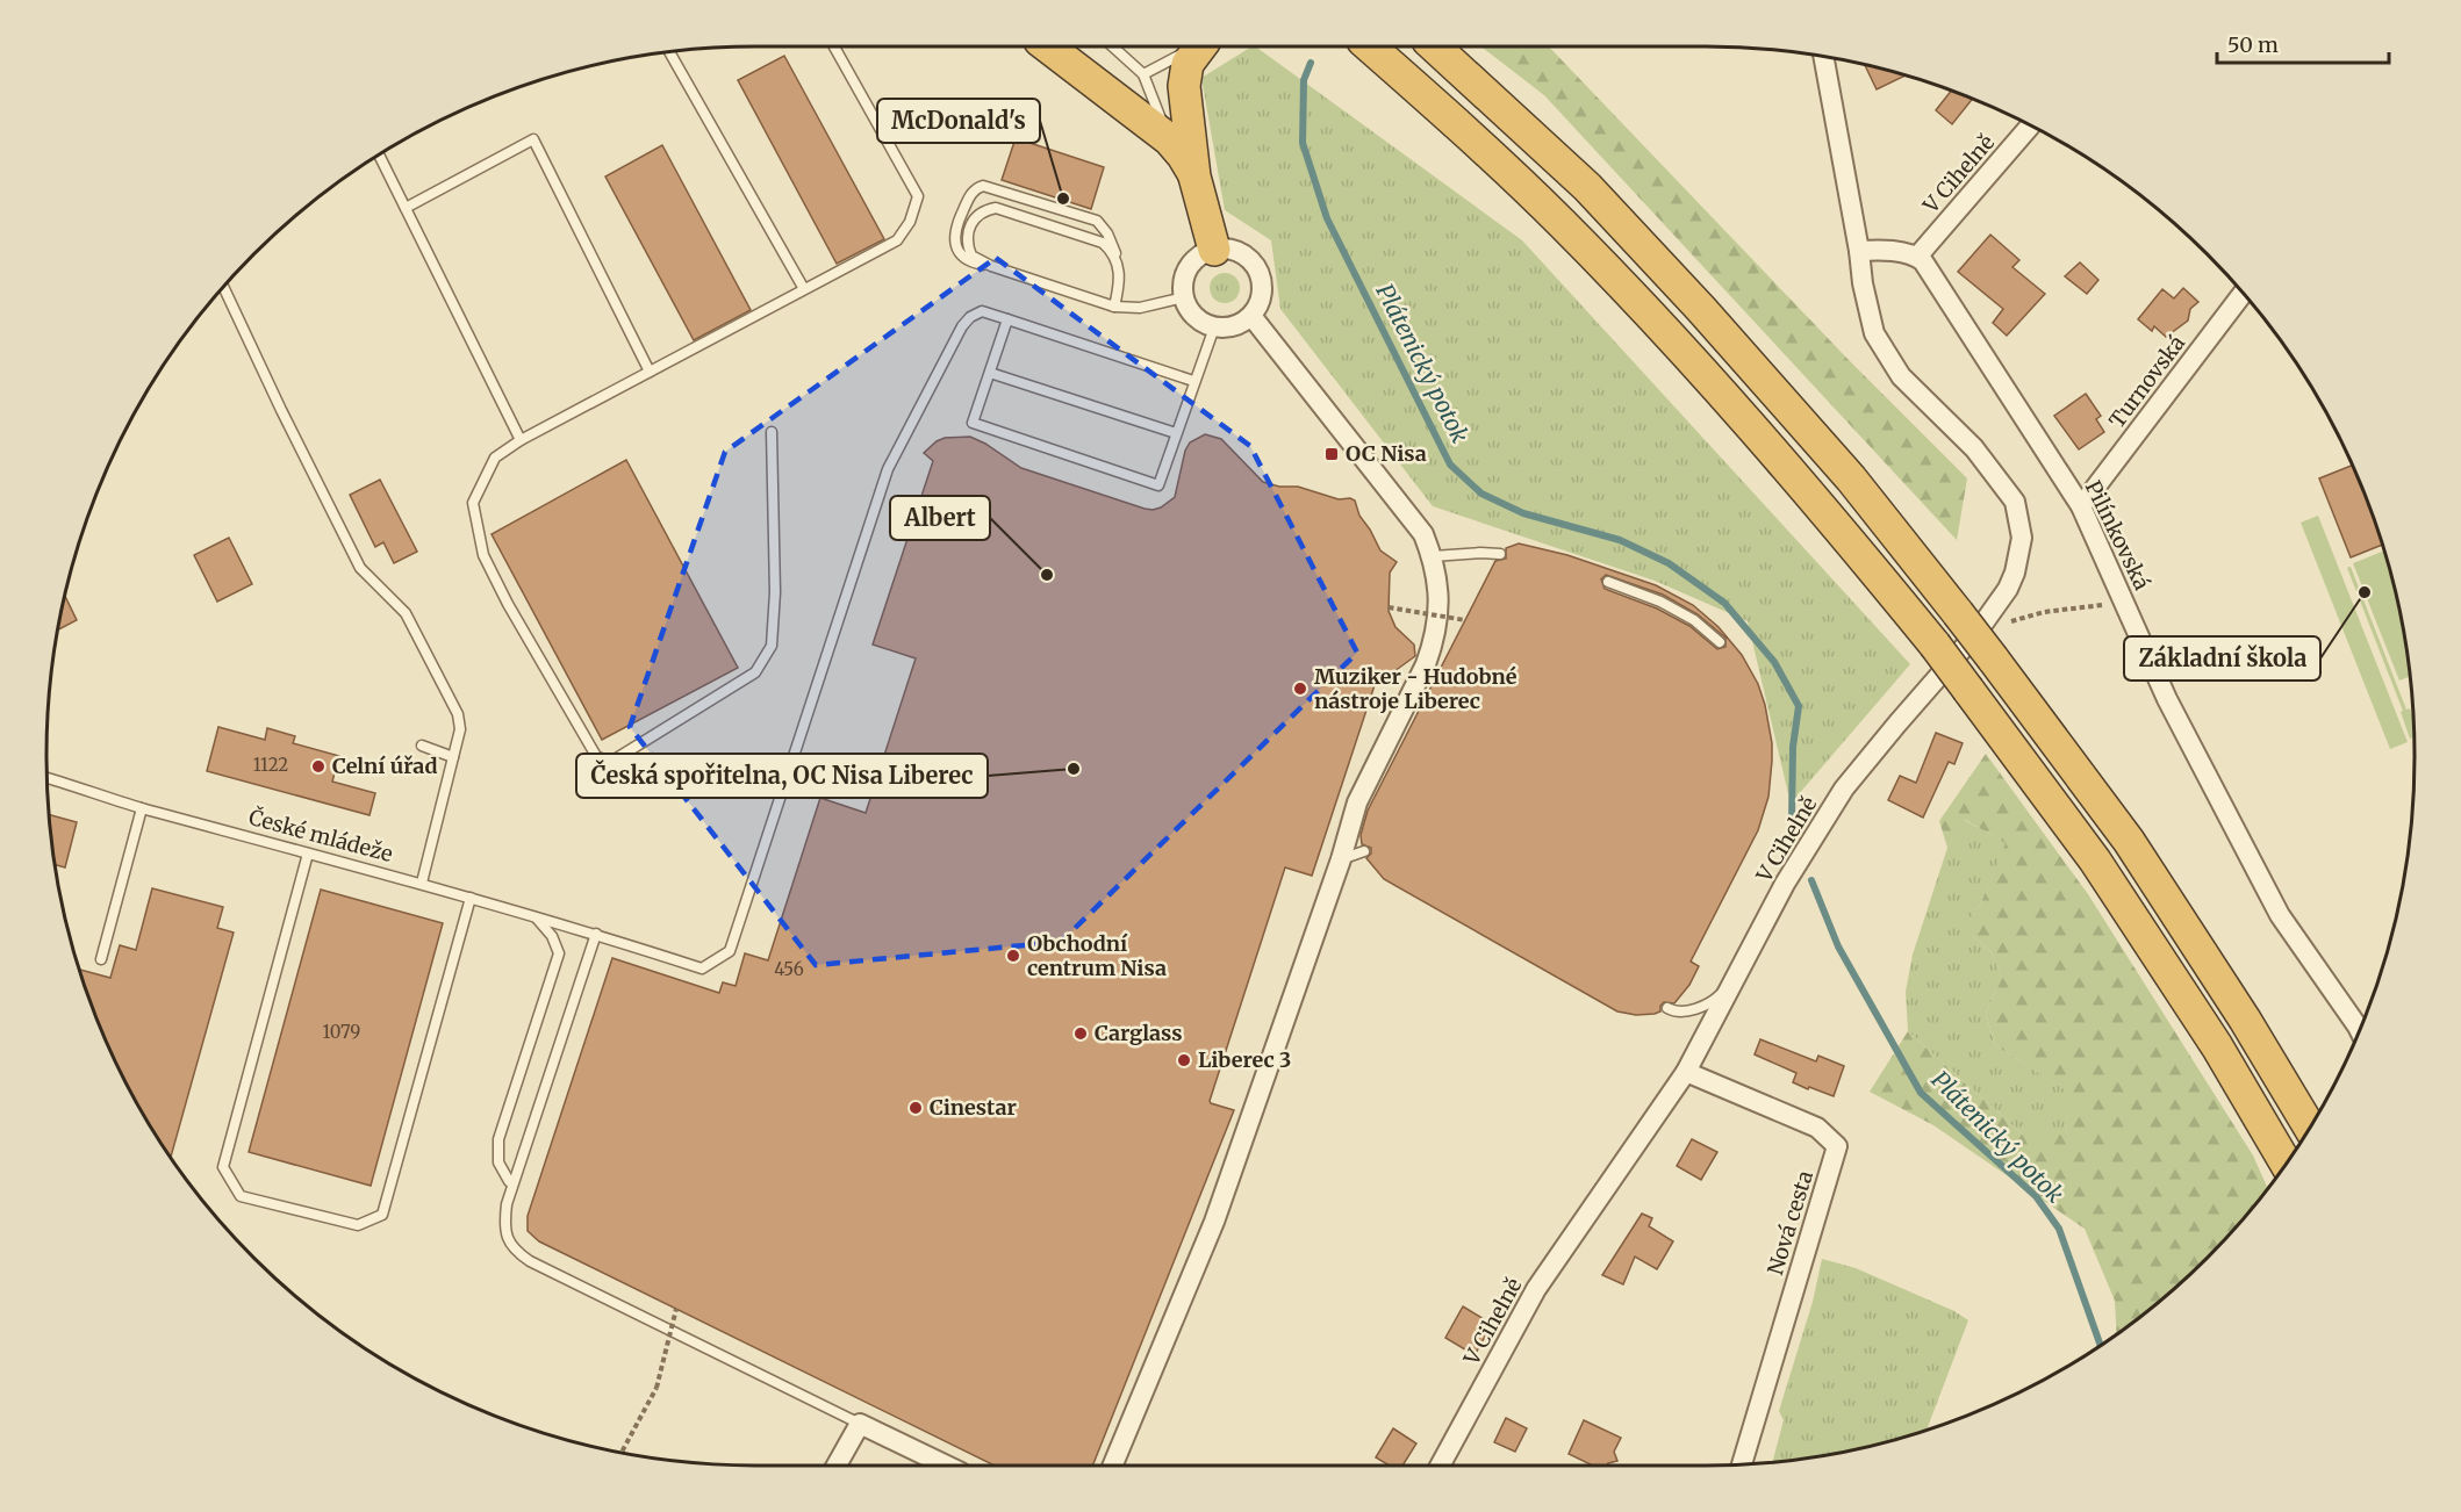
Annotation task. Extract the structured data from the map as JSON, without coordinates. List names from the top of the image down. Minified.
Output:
{"streets":{"street":["V Cihelně","Turnovská","Pilínkovská","Nová cesta"],"lane":["České mládeže"]},"crossings":[["V Cihelně","Pilínkovská"],["V Cihelně","Nová cesta"],["Turnovská","Pilínkovská"]],"water":["Plátenický potok"],"places":{"other":["McDonald's","Albert","Základní škola","Muziker - Hudobné nástroje Liberec","Celní úřad","Česká spořitelna, OC Nisa Liberec","Obchodní centrum Nisa","Carglass","Liberec 3","Cinestar"],"transit":["OC Nisa"]},"house_numbers":["1122","456","1079"],"scale_bar":"50 m"}
